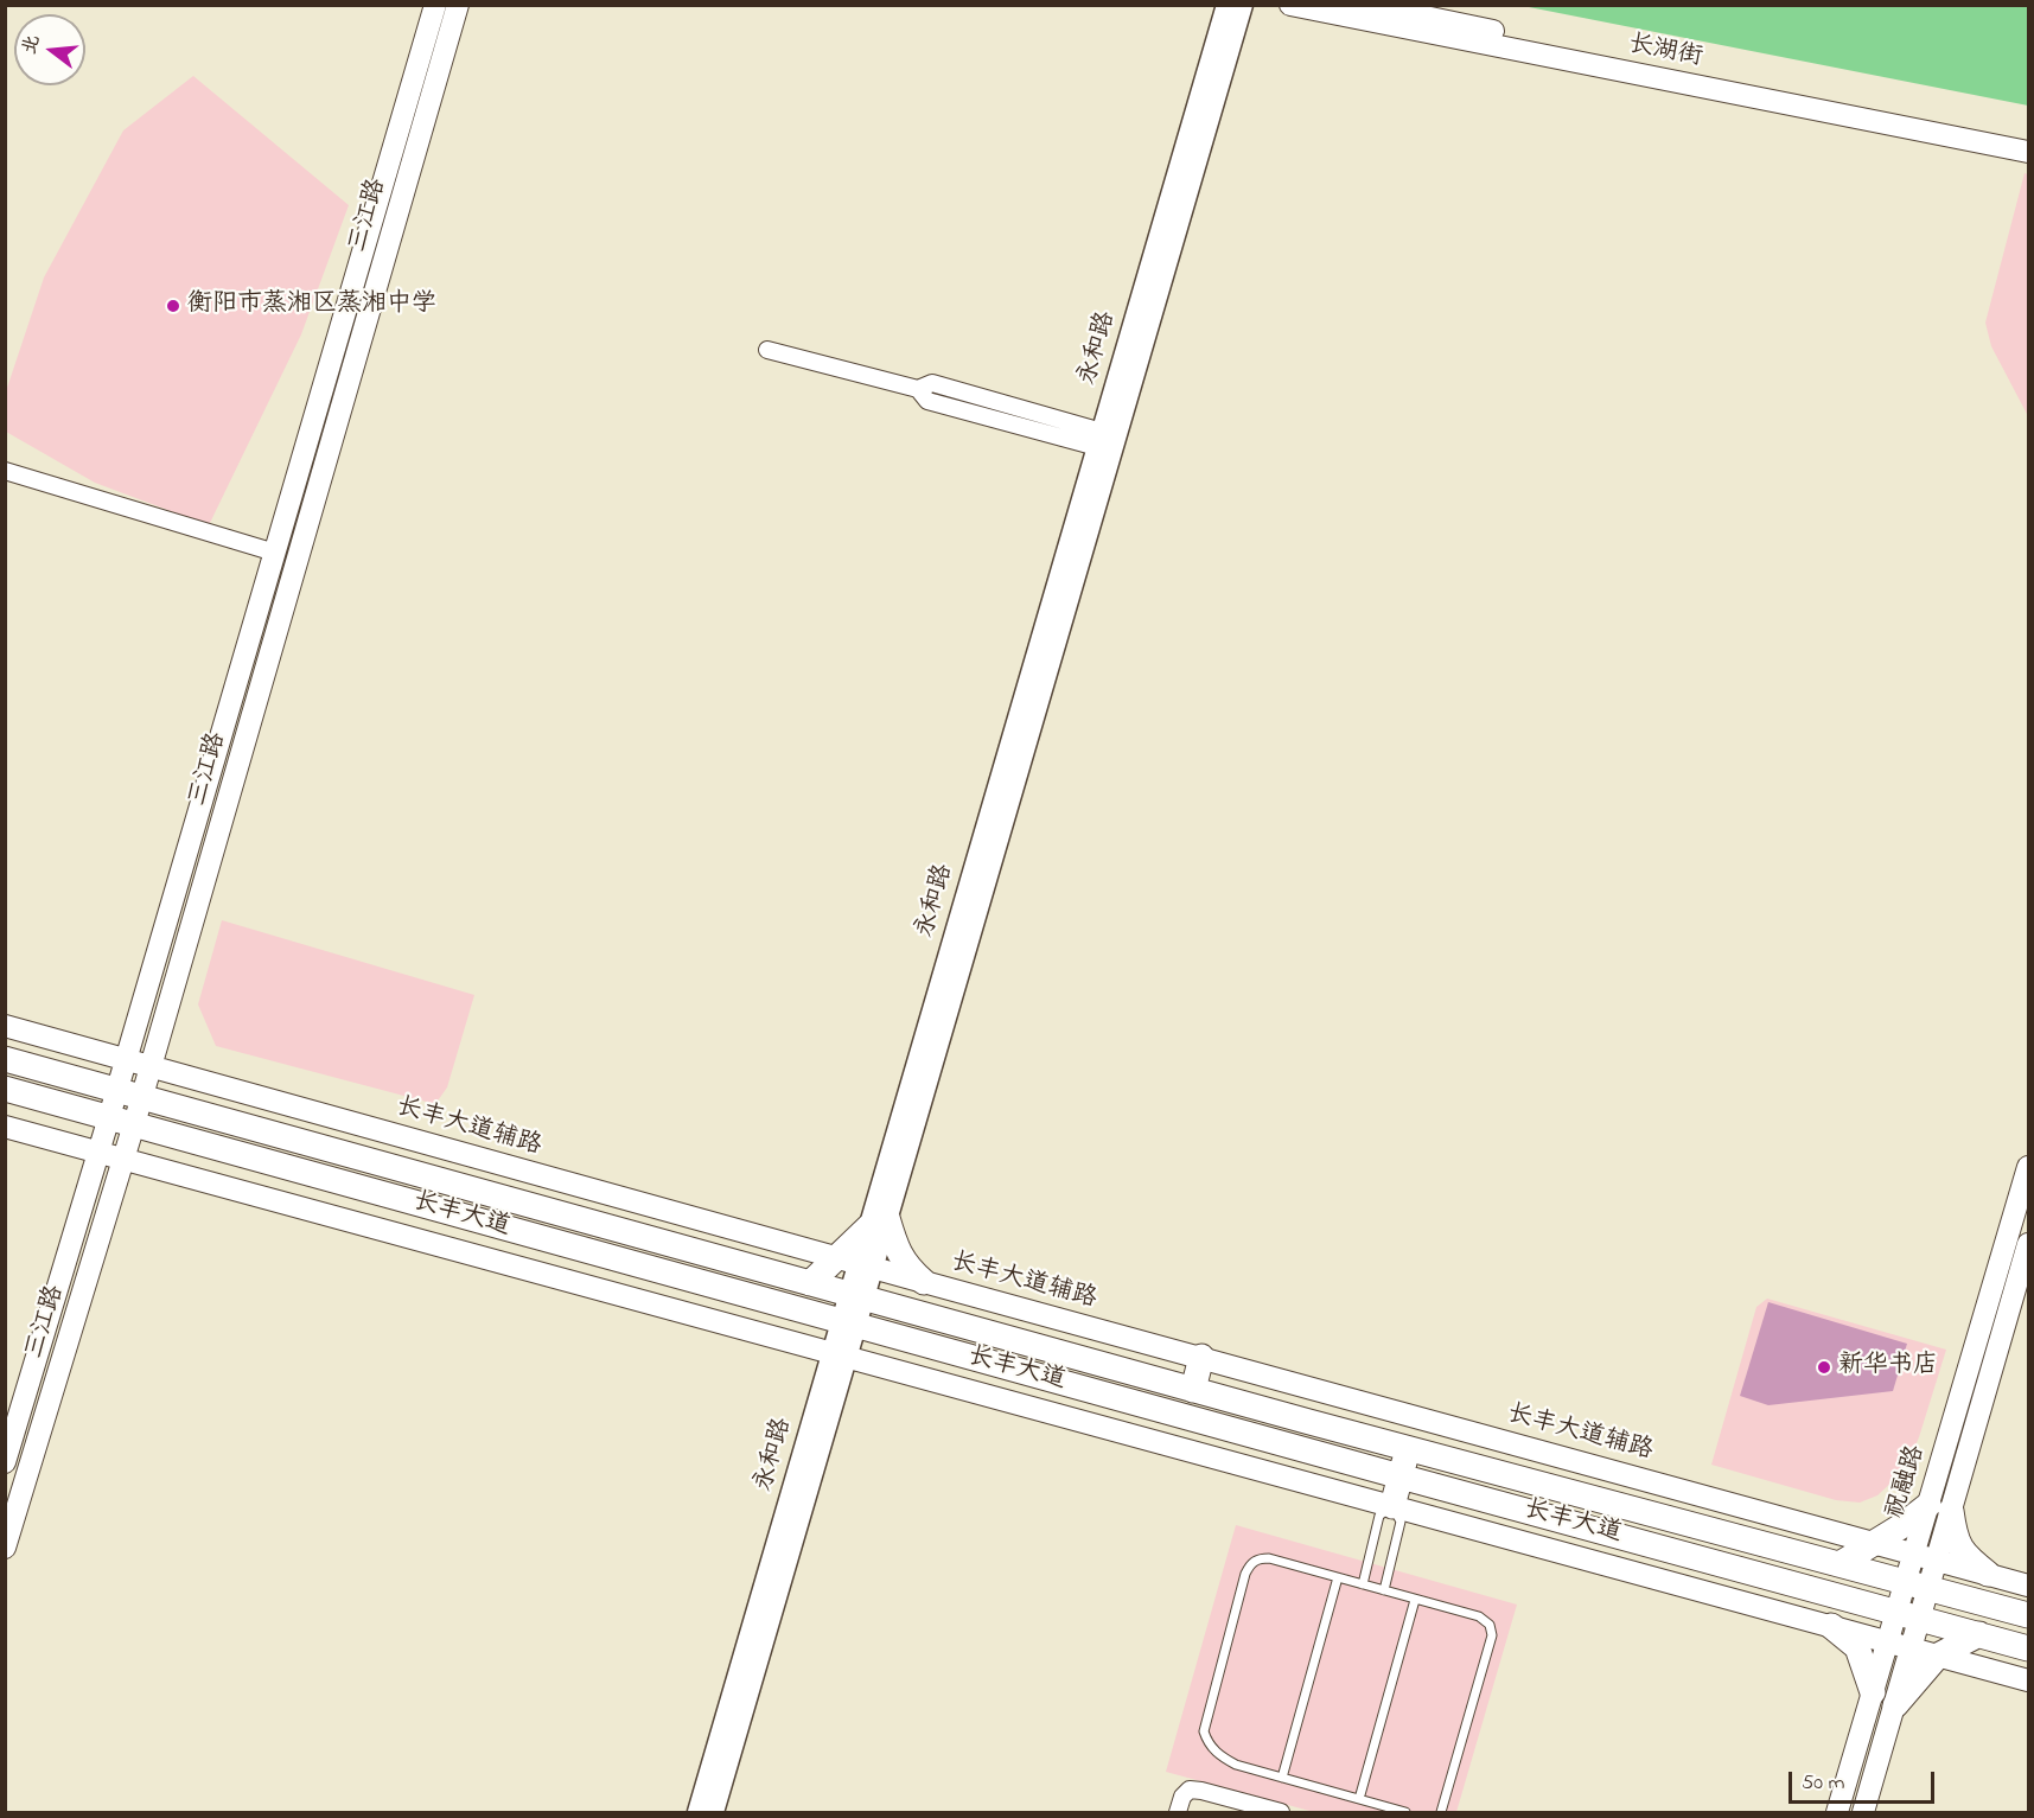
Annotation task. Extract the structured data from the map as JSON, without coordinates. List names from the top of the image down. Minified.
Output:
{"streets":{"main road":["长湖街","三江路","长丰大道辅路","长丰大道","祝融路"],"street":["永和路"]},"crossings":[["三江路","长丰大道辅路"],["三江路","长丰大道"],["永和路","长丰大道辅路"],["永和路","长丰大道"],["长丰大道辅路","祝融路"],["长丰大道","祝融路"]],"places":["衡阳市蒸湘区蒸湘中学","新华书店"],"scale_bar":"50 m","north":"left"}
